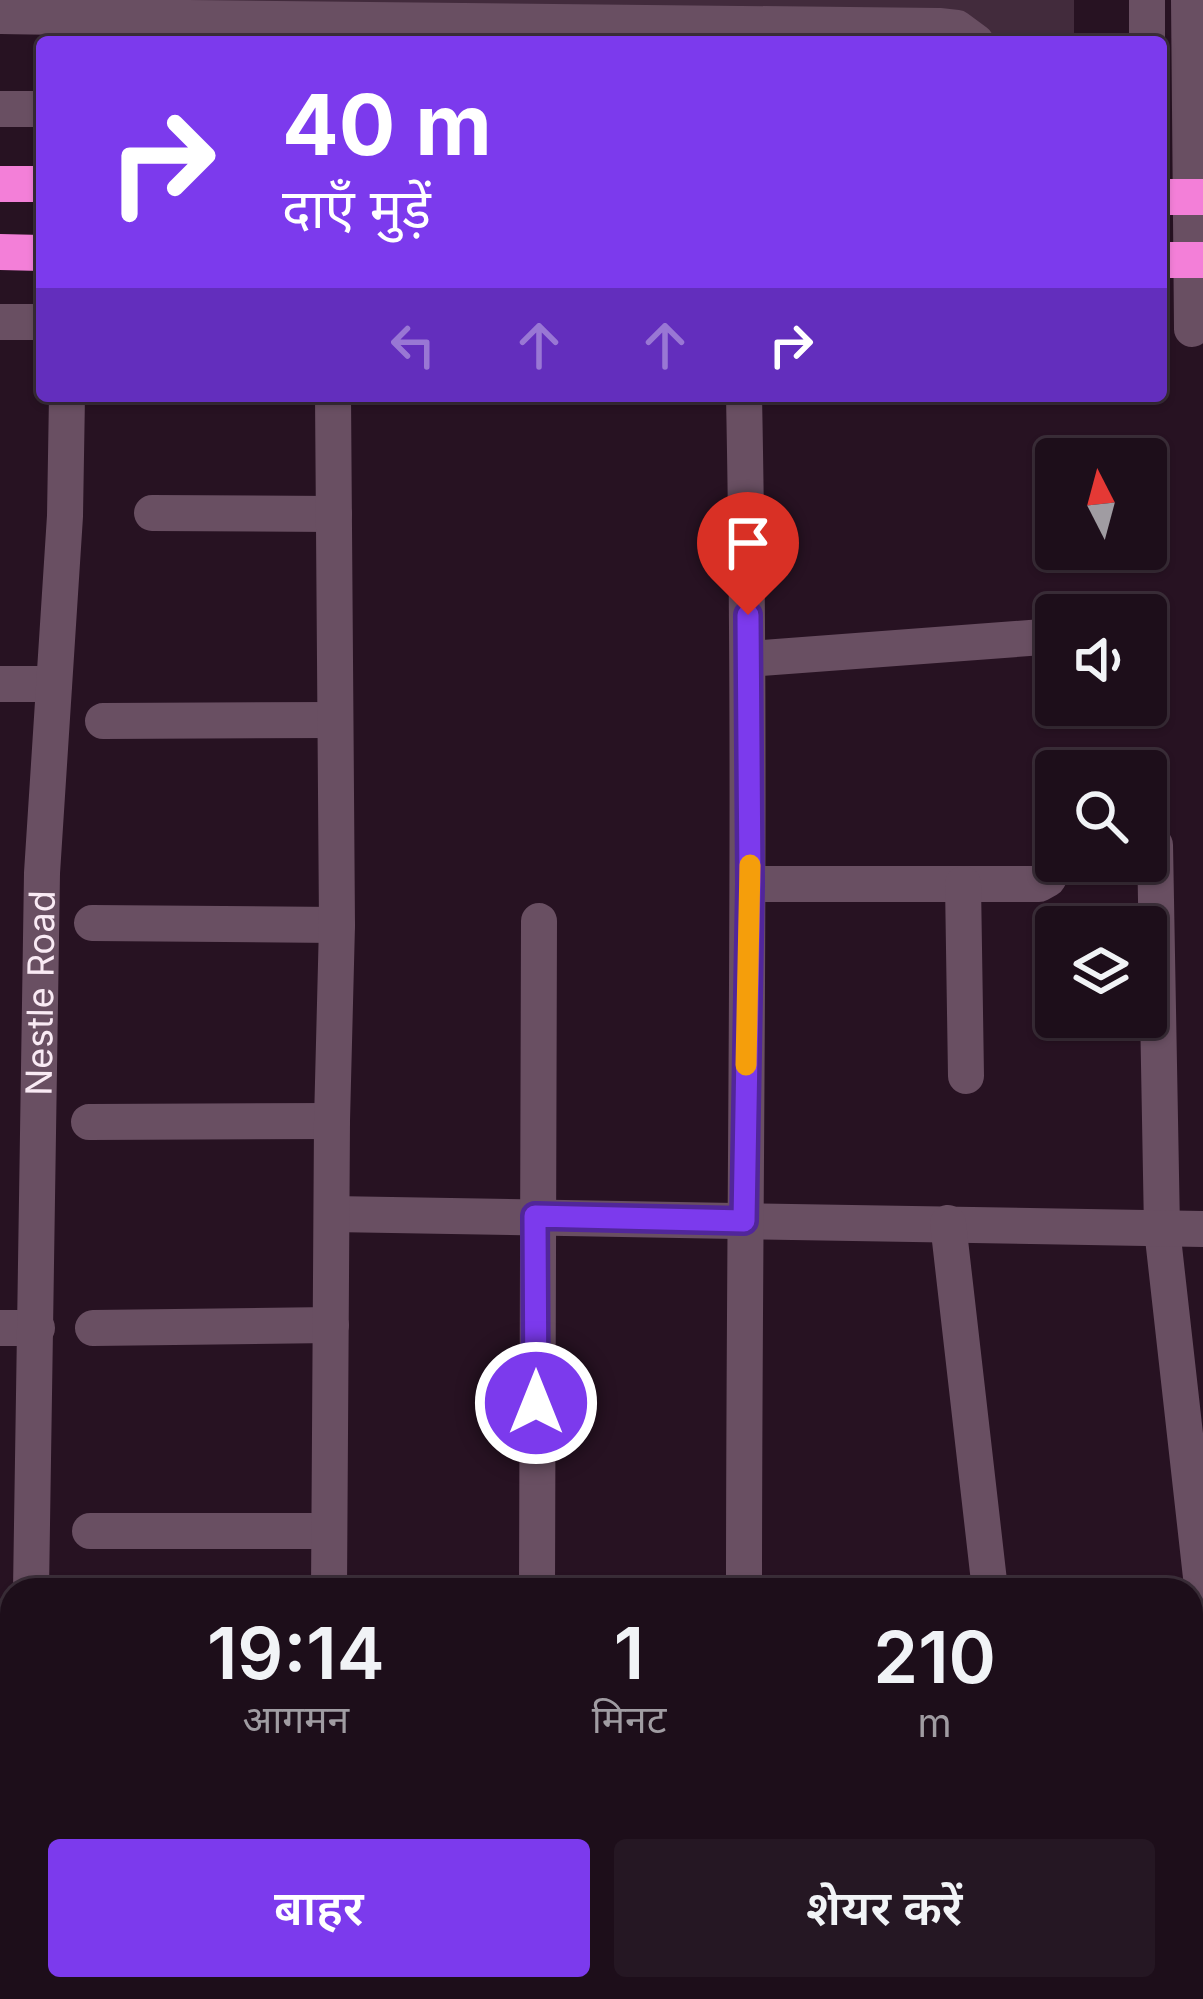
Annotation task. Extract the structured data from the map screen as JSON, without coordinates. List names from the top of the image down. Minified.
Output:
{"streets":{"street":["Nestle Road"]},"north":"top","page":{"turn":["40 m","दाएँ मुड़ें"],"eta":["19:14","आगमन","1","मिनट","210","m"],"buttons":["बाहर","शेयर करें"]}}
